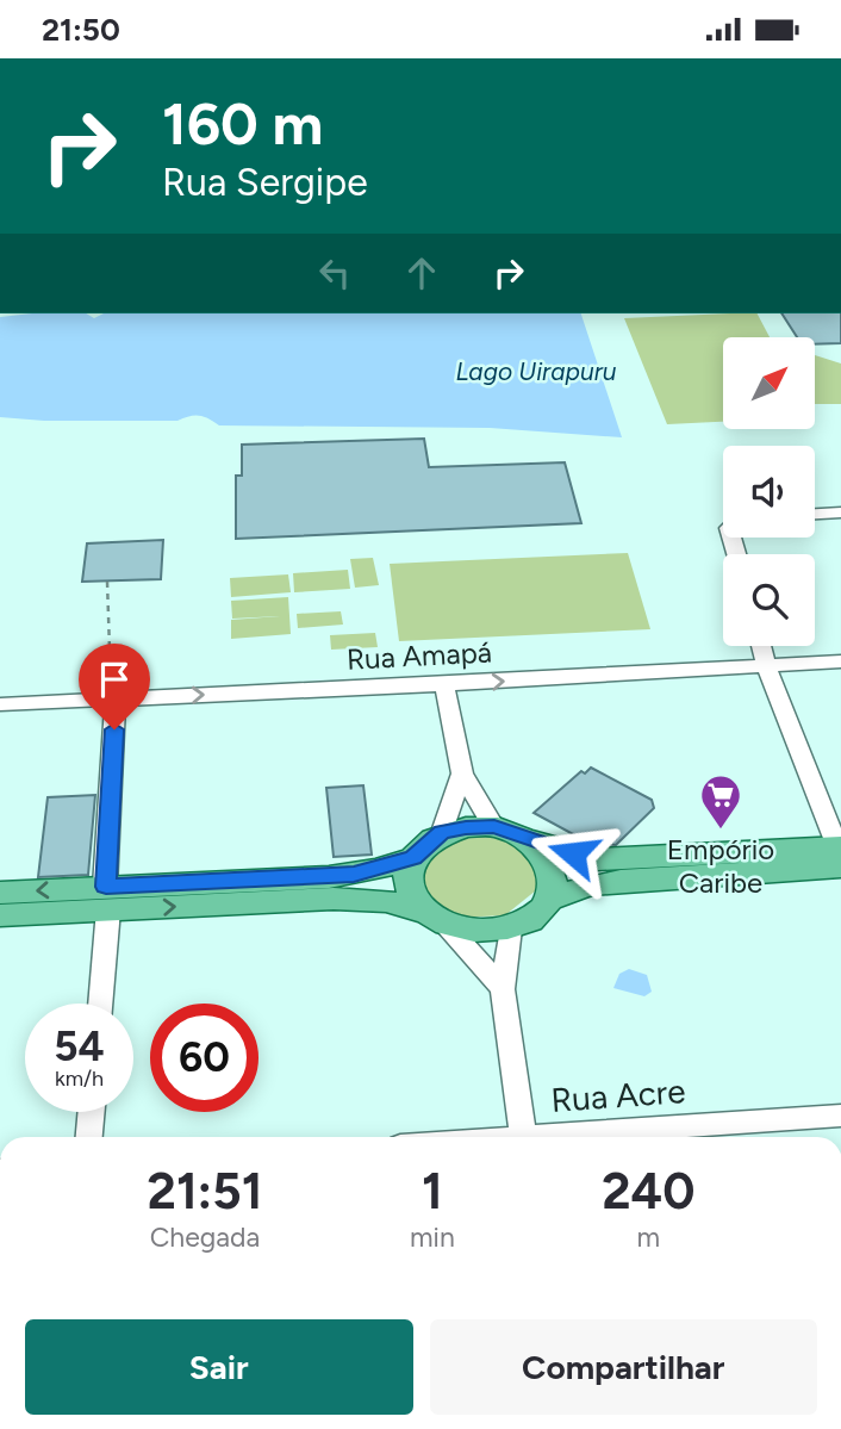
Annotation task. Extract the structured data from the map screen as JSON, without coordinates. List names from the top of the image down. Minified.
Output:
{"streets":{"street":["Rua Amapá","Rua Acre"]},"one_way":["Rua Amapá"],"water":["Lago Uirapuru"],"places":{"supermarket":["Empório Caribe"]},"north":"top right","page":{"status":"21:50","turn":["160 m","Rua Sergipe"],"speed":"54 km/h","limit":"60","eta":["21:51","Chegada","1","min","240","m"],"buttons":["Sair","Compartilhar"]}}
